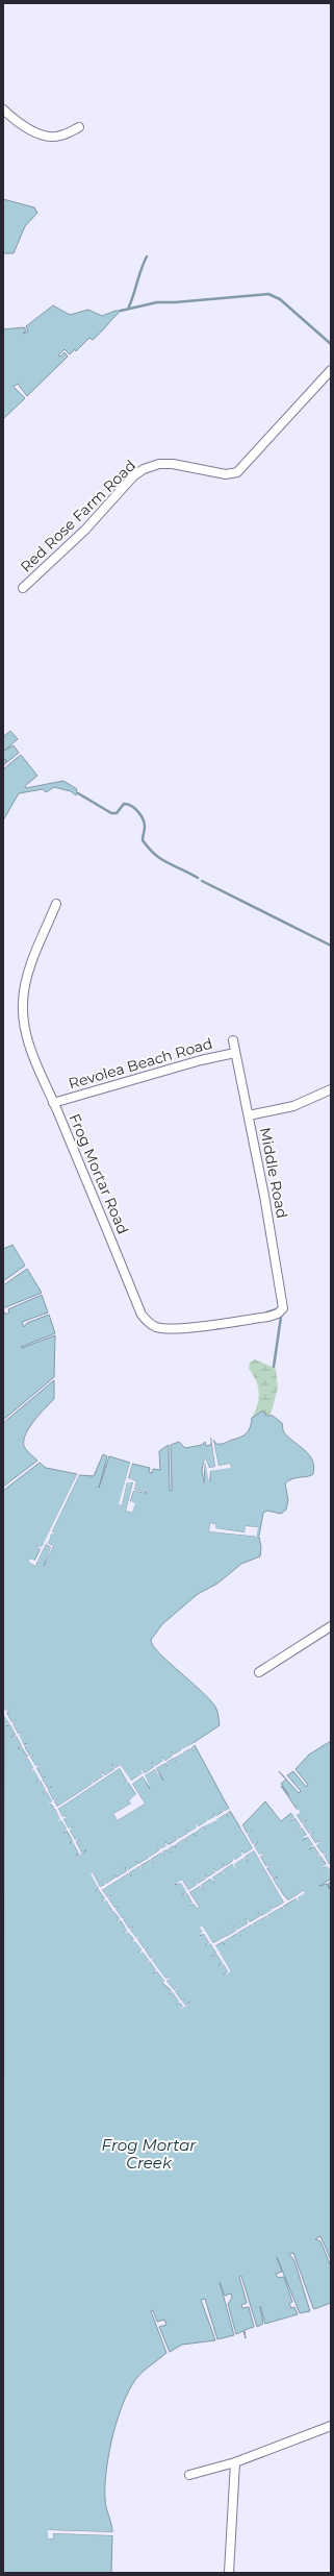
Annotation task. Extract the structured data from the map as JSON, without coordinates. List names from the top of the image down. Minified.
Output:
{"streets":{"street":["Red Rose Farm Road","Revolea Beach Road","Middle Road","Frog Mortar Road"]},"crossings":[["Revolea Beach Road","Middle Road"],["Revolea Beach Road","Frog Mortar Road"],["Middle Road","Frog Mortar Road"]],"water":["Frog Mortar Creek"]}
